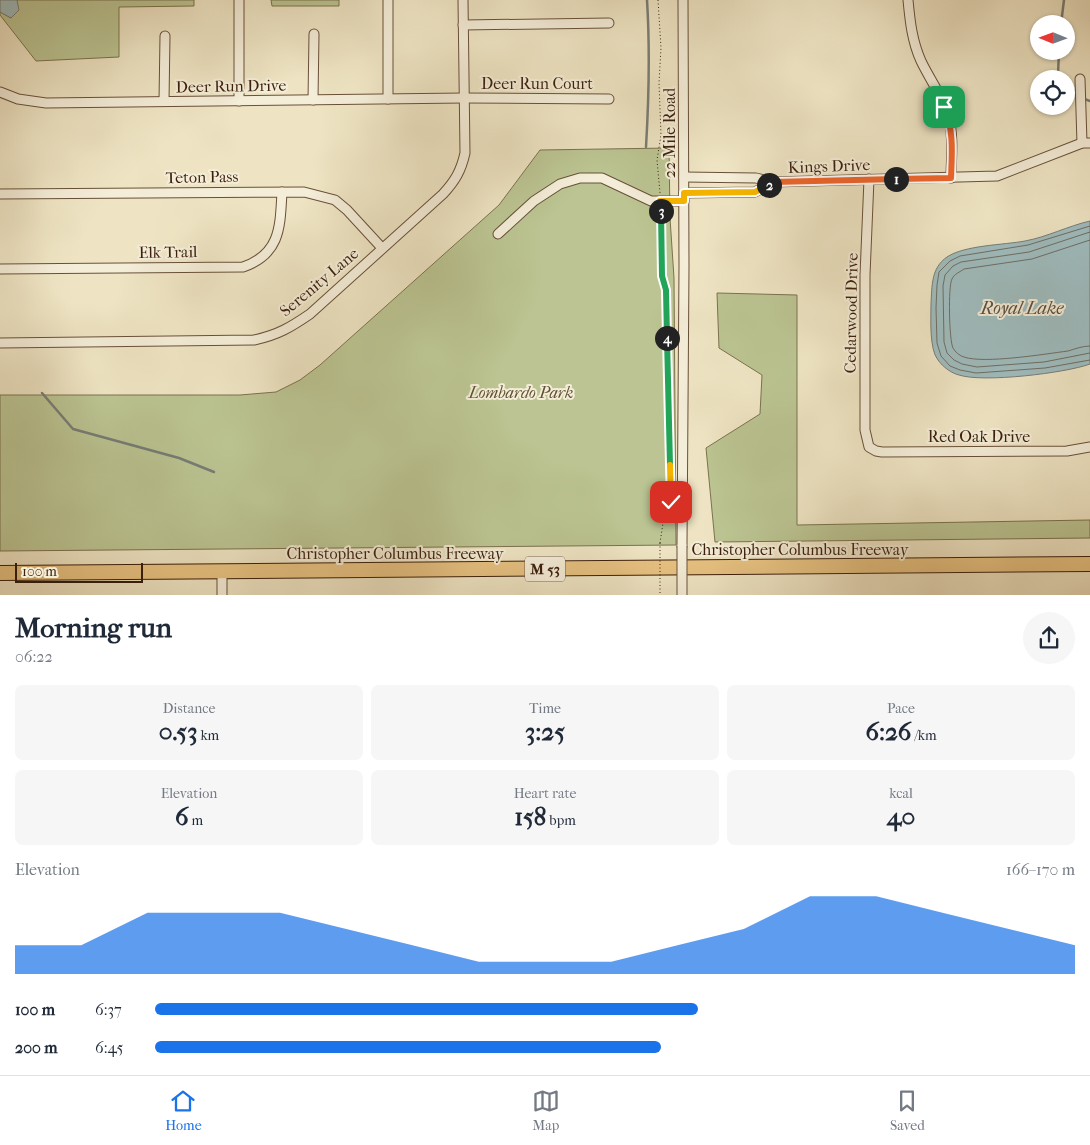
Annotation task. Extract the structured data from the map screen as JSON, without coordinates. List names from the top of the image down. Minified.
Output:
{"streets":{"highway":["Christopher Columbus Freeway","M 53"],"street":["Deer Run Court","Deer Run Drive","22 Mile Road","Kings Drive","Teton Pass","Elk Trail","Serenity Lane","Cedarwood Drive","Red Oak Drive"]},"crossings":[["Deer Run Court","Deer Run Drive"],["Deer Run Court","Serenity Lane"],["Deer Run Drive","Serenity Lane"],["22 Mile Road","Kings Drive"],["Kings Drive","Cedarwood Drive"],["Teton Pass","Elk Trail"],["Teton Pass","Serenity Lane"],["Cedarwood Drive","Red Oak Drive"]],"water":["Royal Lake"],"parks":["Lombardo Park"],"scale_bar":"100 m","north":"left","page":{"pins":["1","2","3","4"],"scale":"100 m","heading":["Morning run","06:22"],"stats":[["Distance","0.53 km"],["Time","3:25"],["Pace","6:26 /km"],["Elevation","6 m"],["Heart rate","158 bpm"],["kcal","40"]],"chart":["Elevation","166–170 m"],"list":[{"name":"100 m","note":"6:37"},{"name":"200 m","note":"6:45"}],"tabs":["Home","Map","Saved"]}}
